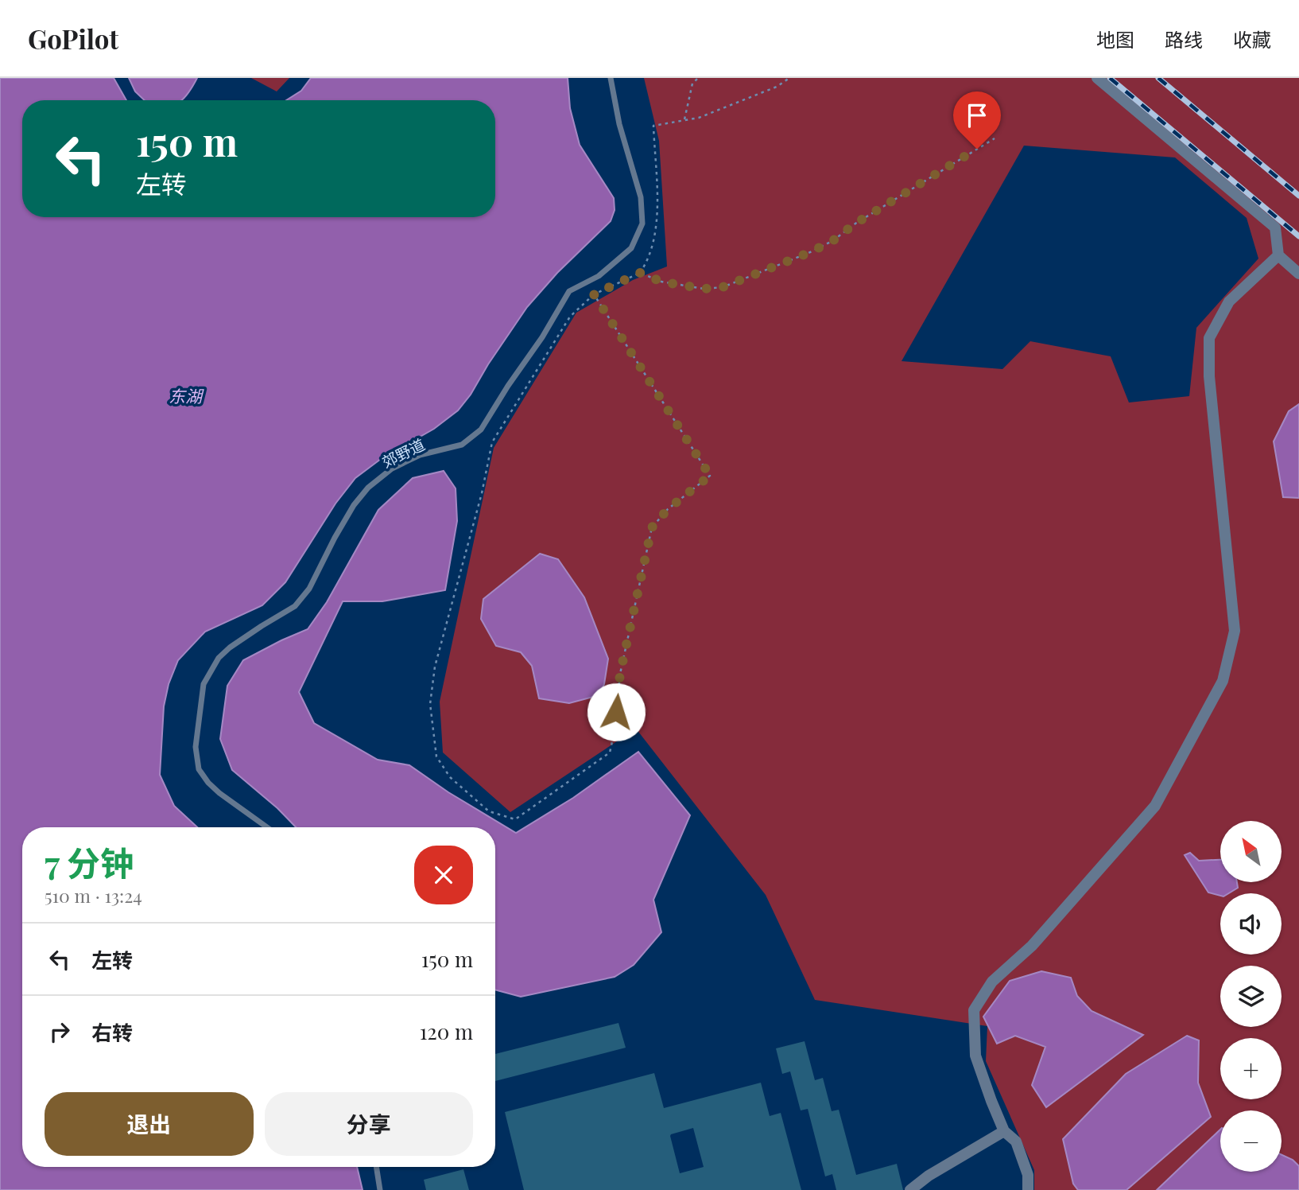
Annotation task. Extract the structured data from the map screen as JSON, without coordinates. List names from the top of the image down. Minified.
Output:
{"streets":{"lane":["郊野道"]},"water":["东湖"],"north":"top left","page":{"header":"GoPilot","nav":["地图","路线","收藏"],"turn":["150 m","左转"],"map_buttons":["+","−"],"heading":["7 分钟","510 m · 13:24"],"list":[{"name":"左转","value":"150 m"},{"name":"右转","value":"120 m"}],"buttons":["退出","分享"]}}
